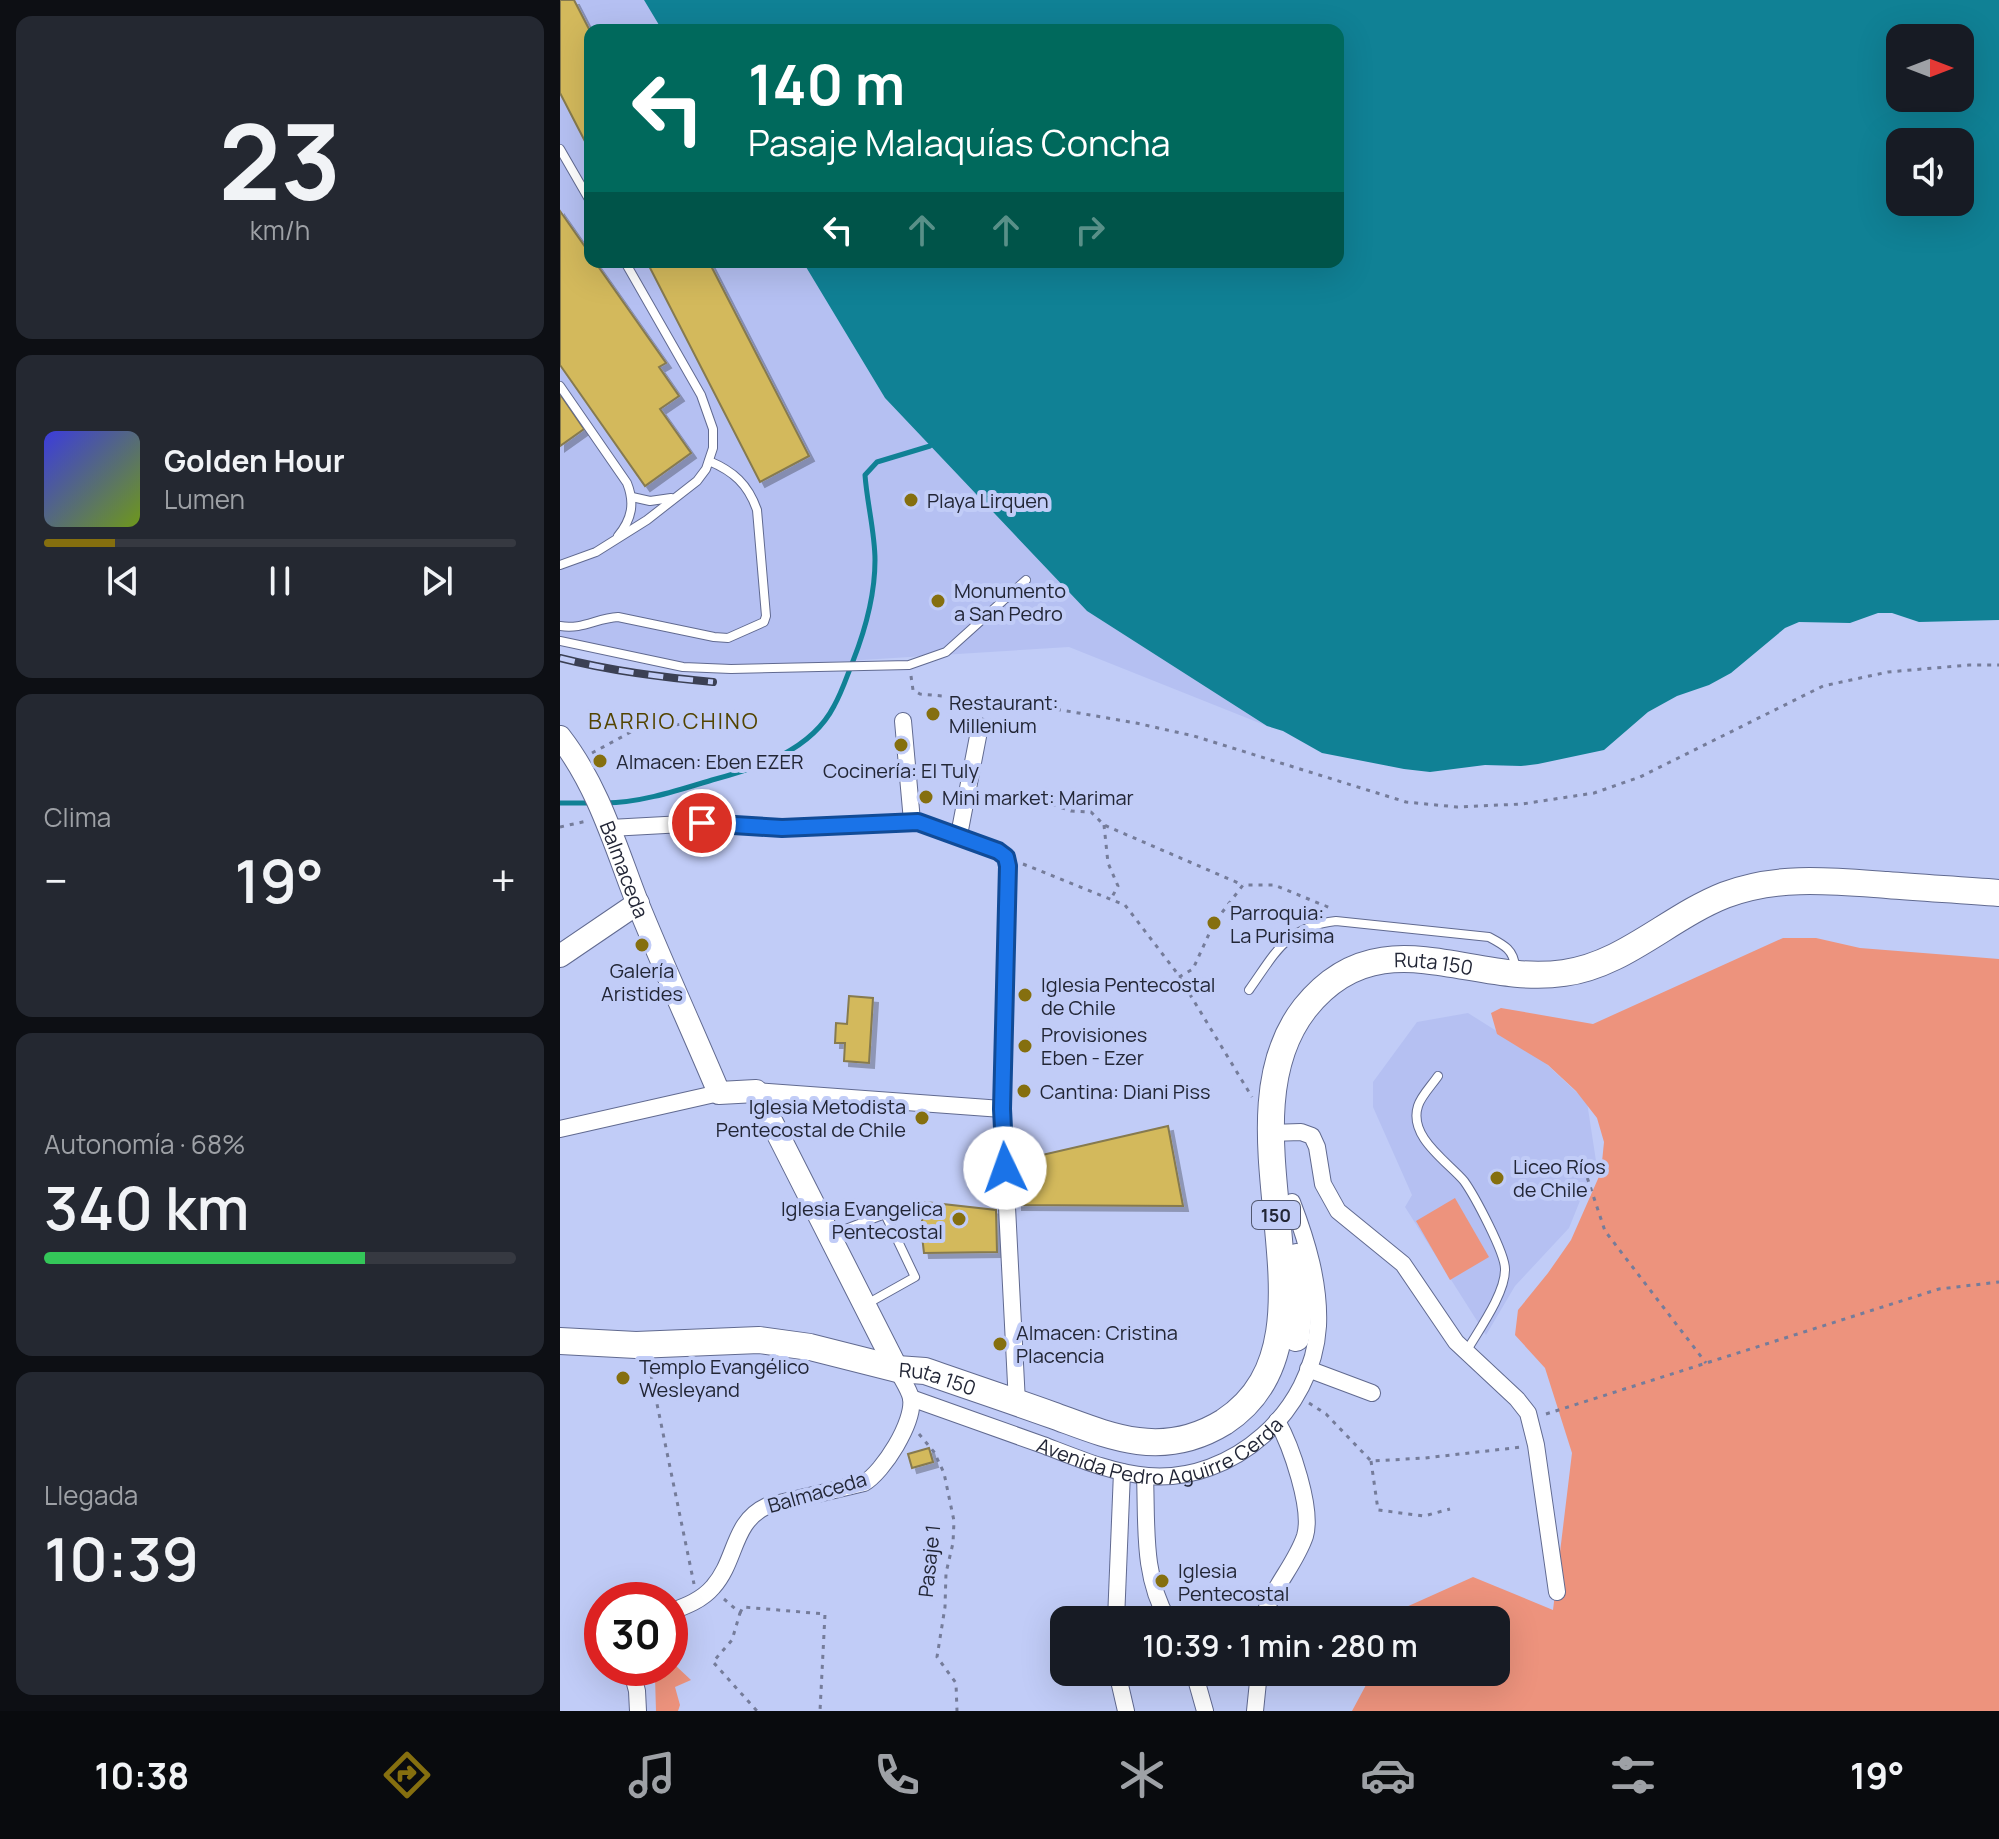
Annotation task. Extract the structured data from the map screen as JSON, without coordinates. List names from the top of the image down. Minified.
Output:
{"streets":{"main road":["Ruta 150","150"],"street":["Balmaceda","Avenida Pedro Aguirre Cerda"],"path":["Pasaje 1"]},"crossings":[["Balmaceda","Avenida Pedro Aguirre Cerda"],["Balmaceda","Pasaje 1"],["Ruta 150","150"],["Ruta 150","Avenida Pedro Aguirre Cerda"]],"districts":["BARRIO CHINO"],"places":["Playa Lirquen","Monumento a San Pedro","Restaurant: Millenium","Cocinería: El Tuly","Almacen: Eben EZER","Mini market: Marimar","Parroquia: La Purisima","Galería Aristides","Iglesia Pentecostal de Chile","Provisiones Eben - Ezer","Cantina: Diani Piss","Iglesia Metodista Pentecostal de Chile","Liceo Ríos de Chile","Iglesia Evangelica Pentecostal","Almacen: Cristina Placencia","Templo Evangélico Wesleyand","Iglesia Pentecostal"],"north":"right","page":{"tile":[["23","km/h"],"Clima",["Autonomía · 68%","340 km"],["Llegada","10:39"]],"turn":["140 m","Pasaje Malaquías Concha"],"song":["Golden Hour","Lumen"],"heat":["−","19°","+"],"limit":"30","trip":"10:39 · 1 min · 280 m","tabs":["10:38","19°"]}}
